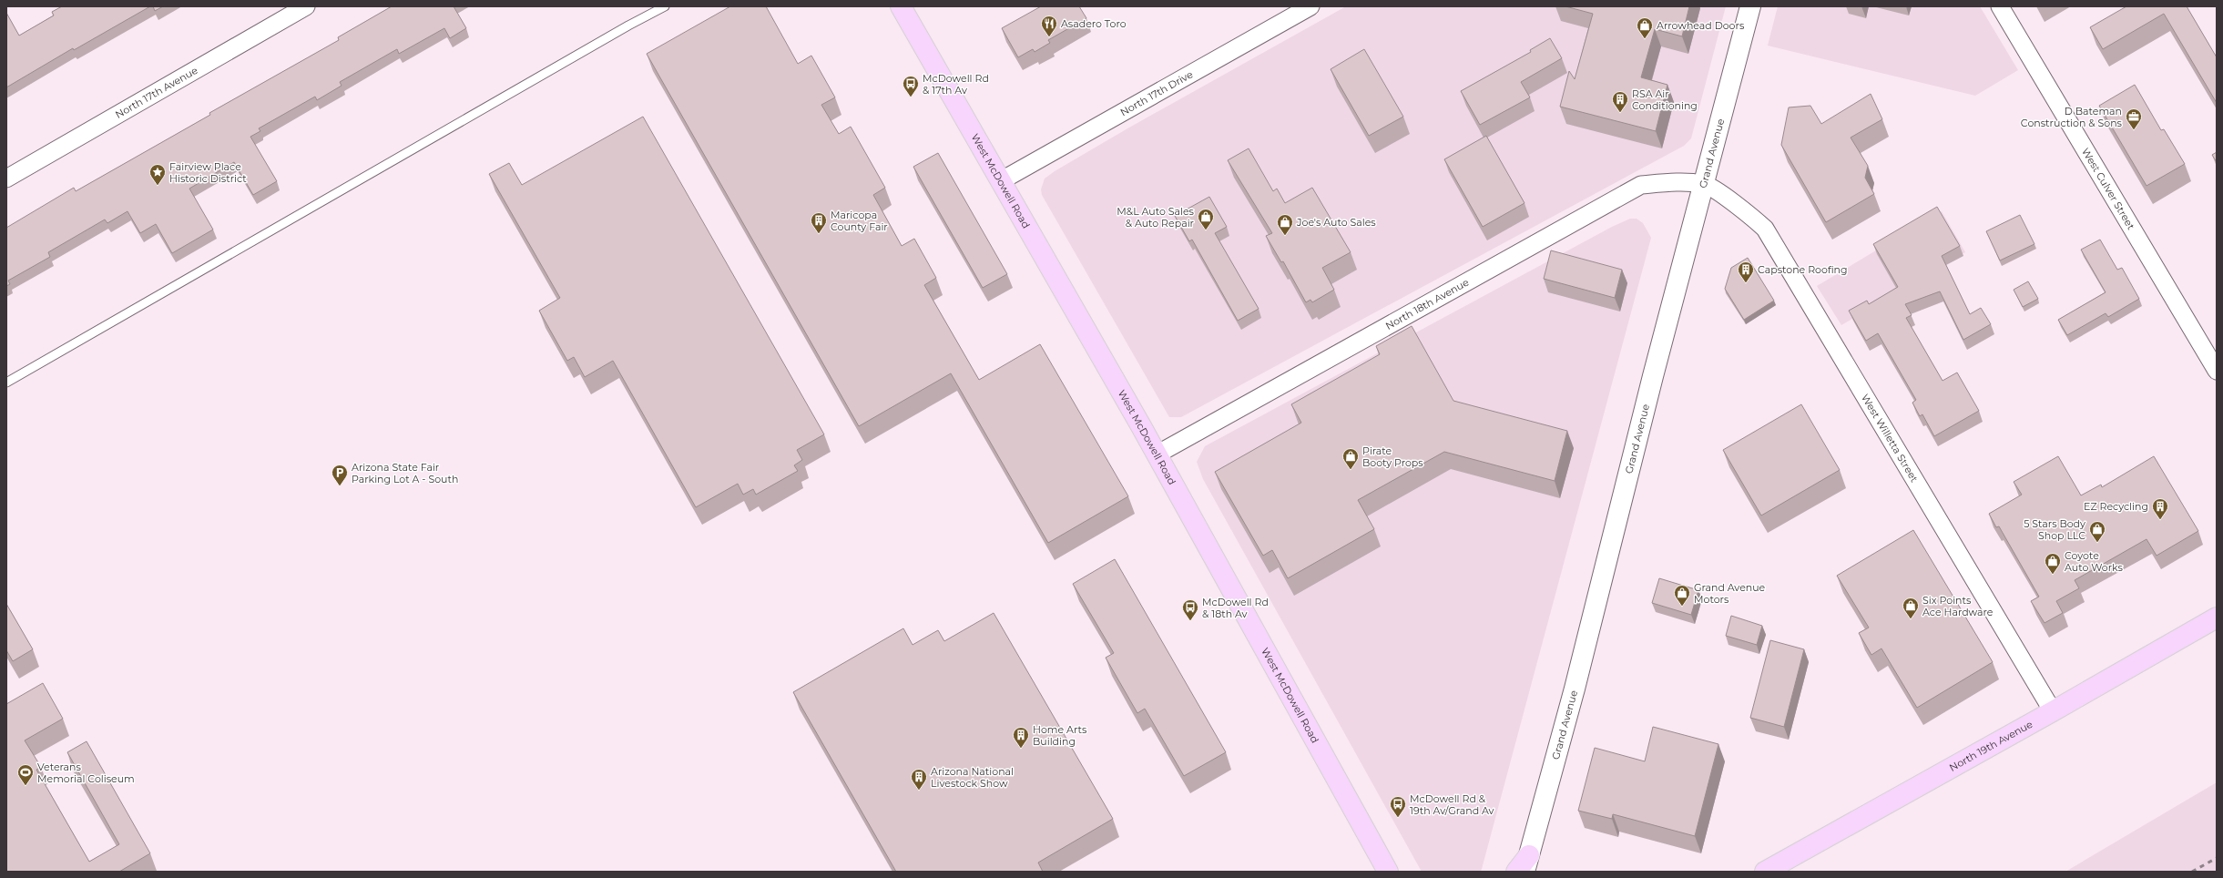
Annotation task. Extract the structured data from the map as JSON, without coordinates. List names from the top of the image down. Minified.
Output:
{"streets":{"main road":["Grand Avenue","West McDowell Road","North 19th Avenue"],"street":["North 17th Avenue","North 17th Drive","West Culver Street","North 18th Avenue","West Willetta Street"]},"crossings":[["North 17th Drive","West McDowell Road"],["Grand Avenue","North 18th Avenue"],["Grand Avenue","West Willetta Street"],["West McDowell Road","North 18th Avenue"],["North 18th Avenue","West Willetta Street"],["West Willetta Street","North 19th Avenue"]],"places":{"restaurant":["Asadero Toro"],"shop":["Arrowhead Doors","M&L Auto Sales & Auto Repair","Joe's Auto Sales","Pirate Booty Props","5 Stars Body Shop LLC","Coyote Auto Works","Grand Avenue Motors","Six Points Ace Hardware"],"bus stop":["McDowell Rd & 17th Av","McDowell Rd & 18th Av","McDowell Rd & 19th Av/Grand Av"],"building":["RSA Air Conditioning","Maricopa County Fair","Capstone Roofing","EZ Recycling","Home Arts Building","Arizona National Livestock Show"],"office":["D Bateman Construction & Sons"],"place":["Fairview Place Historic District"],"parking":["Arizona State Fair Parking Lot A - South"],"sports":["Veterans Memorial Coliseum"]}}
